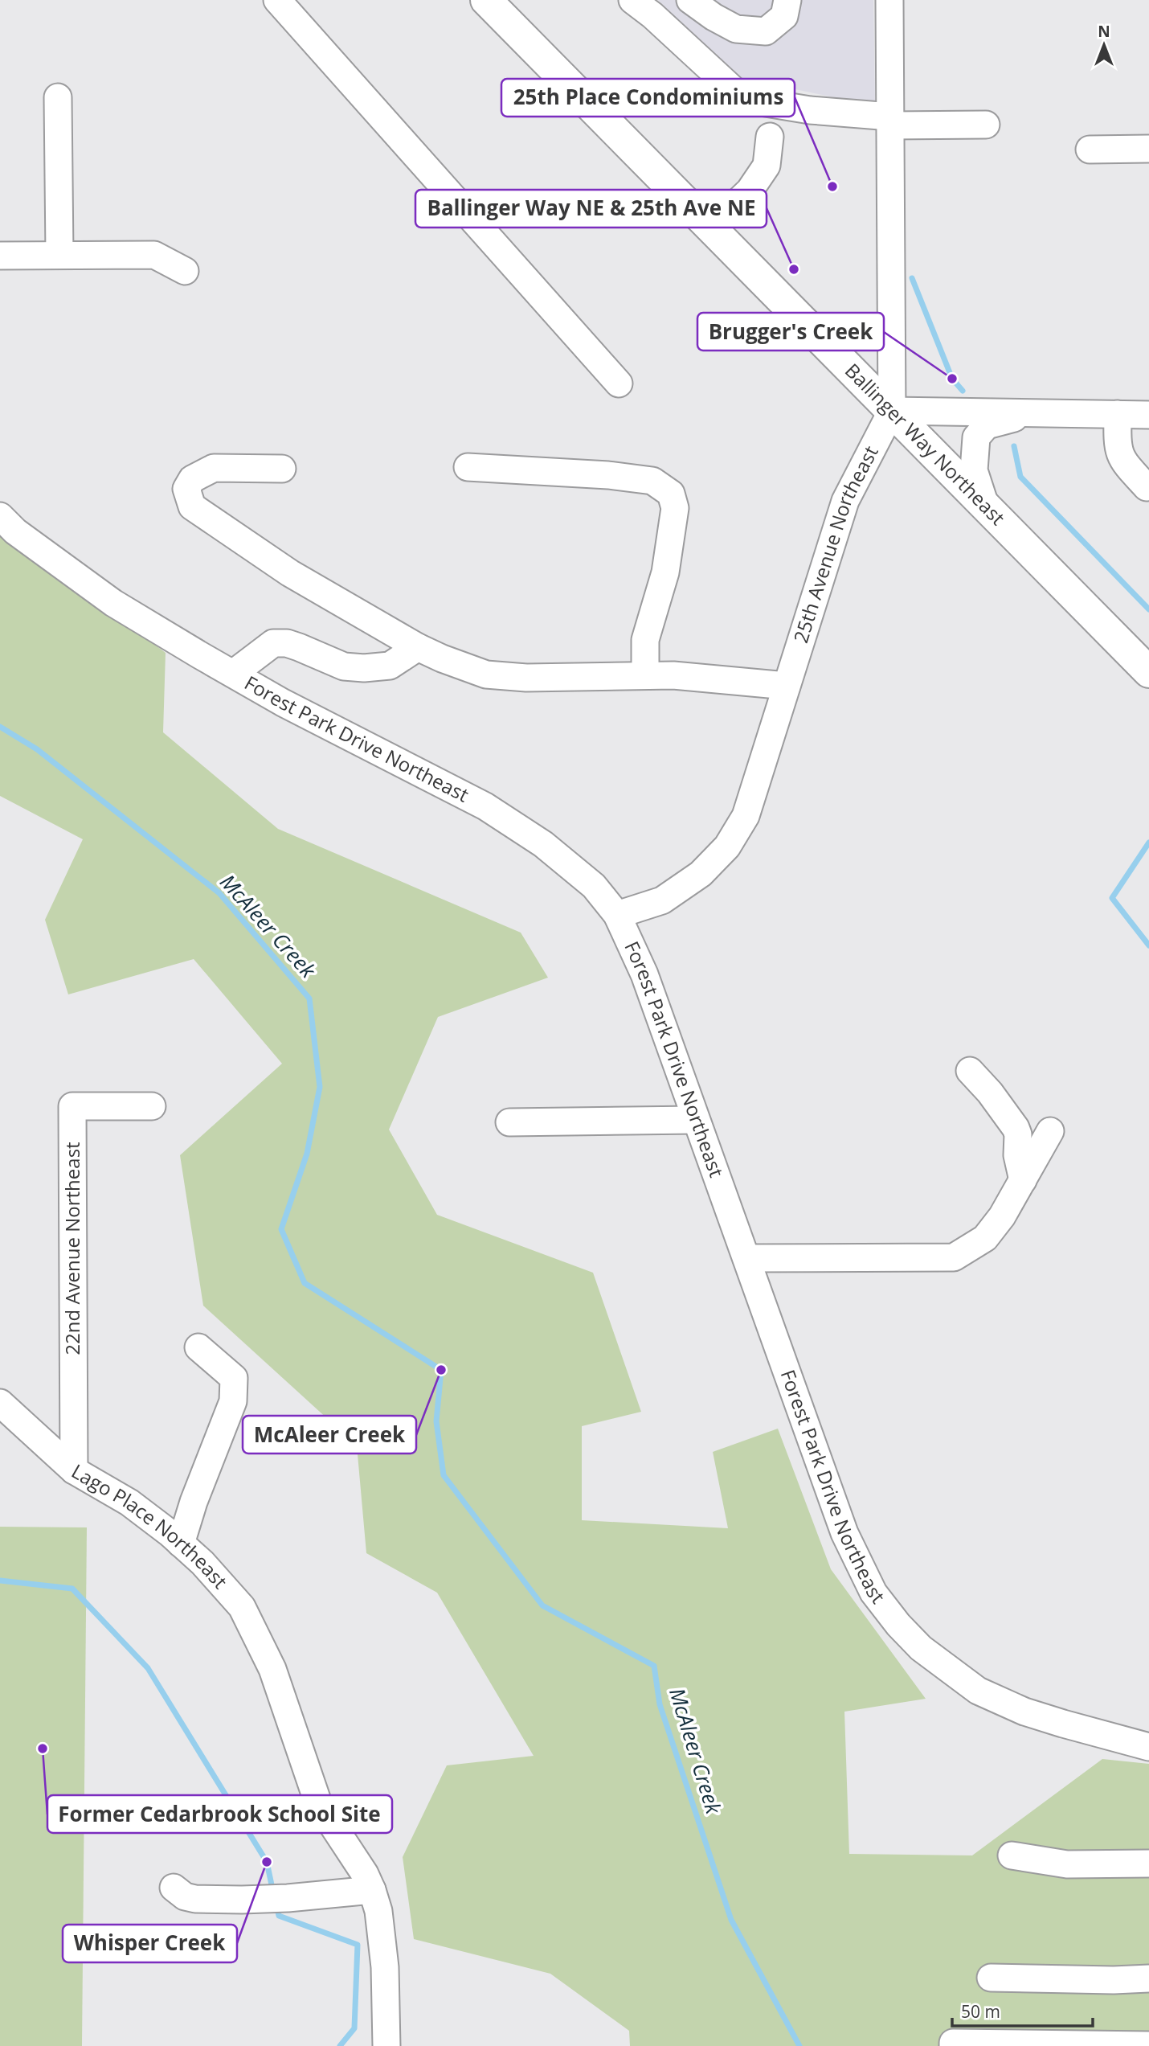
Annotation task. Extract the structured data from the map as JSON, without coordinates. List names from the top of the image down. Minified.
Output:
{"streets":{"main road":["Ballinger Way Northeast"],"street":["25th Avenue Northeast","Forest Park Drive Northeast","22nd Avenue Northeast","Lago Place Northeast"]},"crossings":[["Ballinger Way Northeast","25th Avenue Northeast"],["25th Avenue Northeast","Forest Park Drive Northeast"],["22nd Avenue Northeast","Lago Place Northeast"]],"water":["McAleer Creek"],"places":["25th Place Condominiums","Ballinger Way NE & 25th Ave NE","Brugger's Creek","McAleer Creek","Former Cedarbrook School Site","Whisper Creek"],"scale_bar":"50 m","north":"top"}
